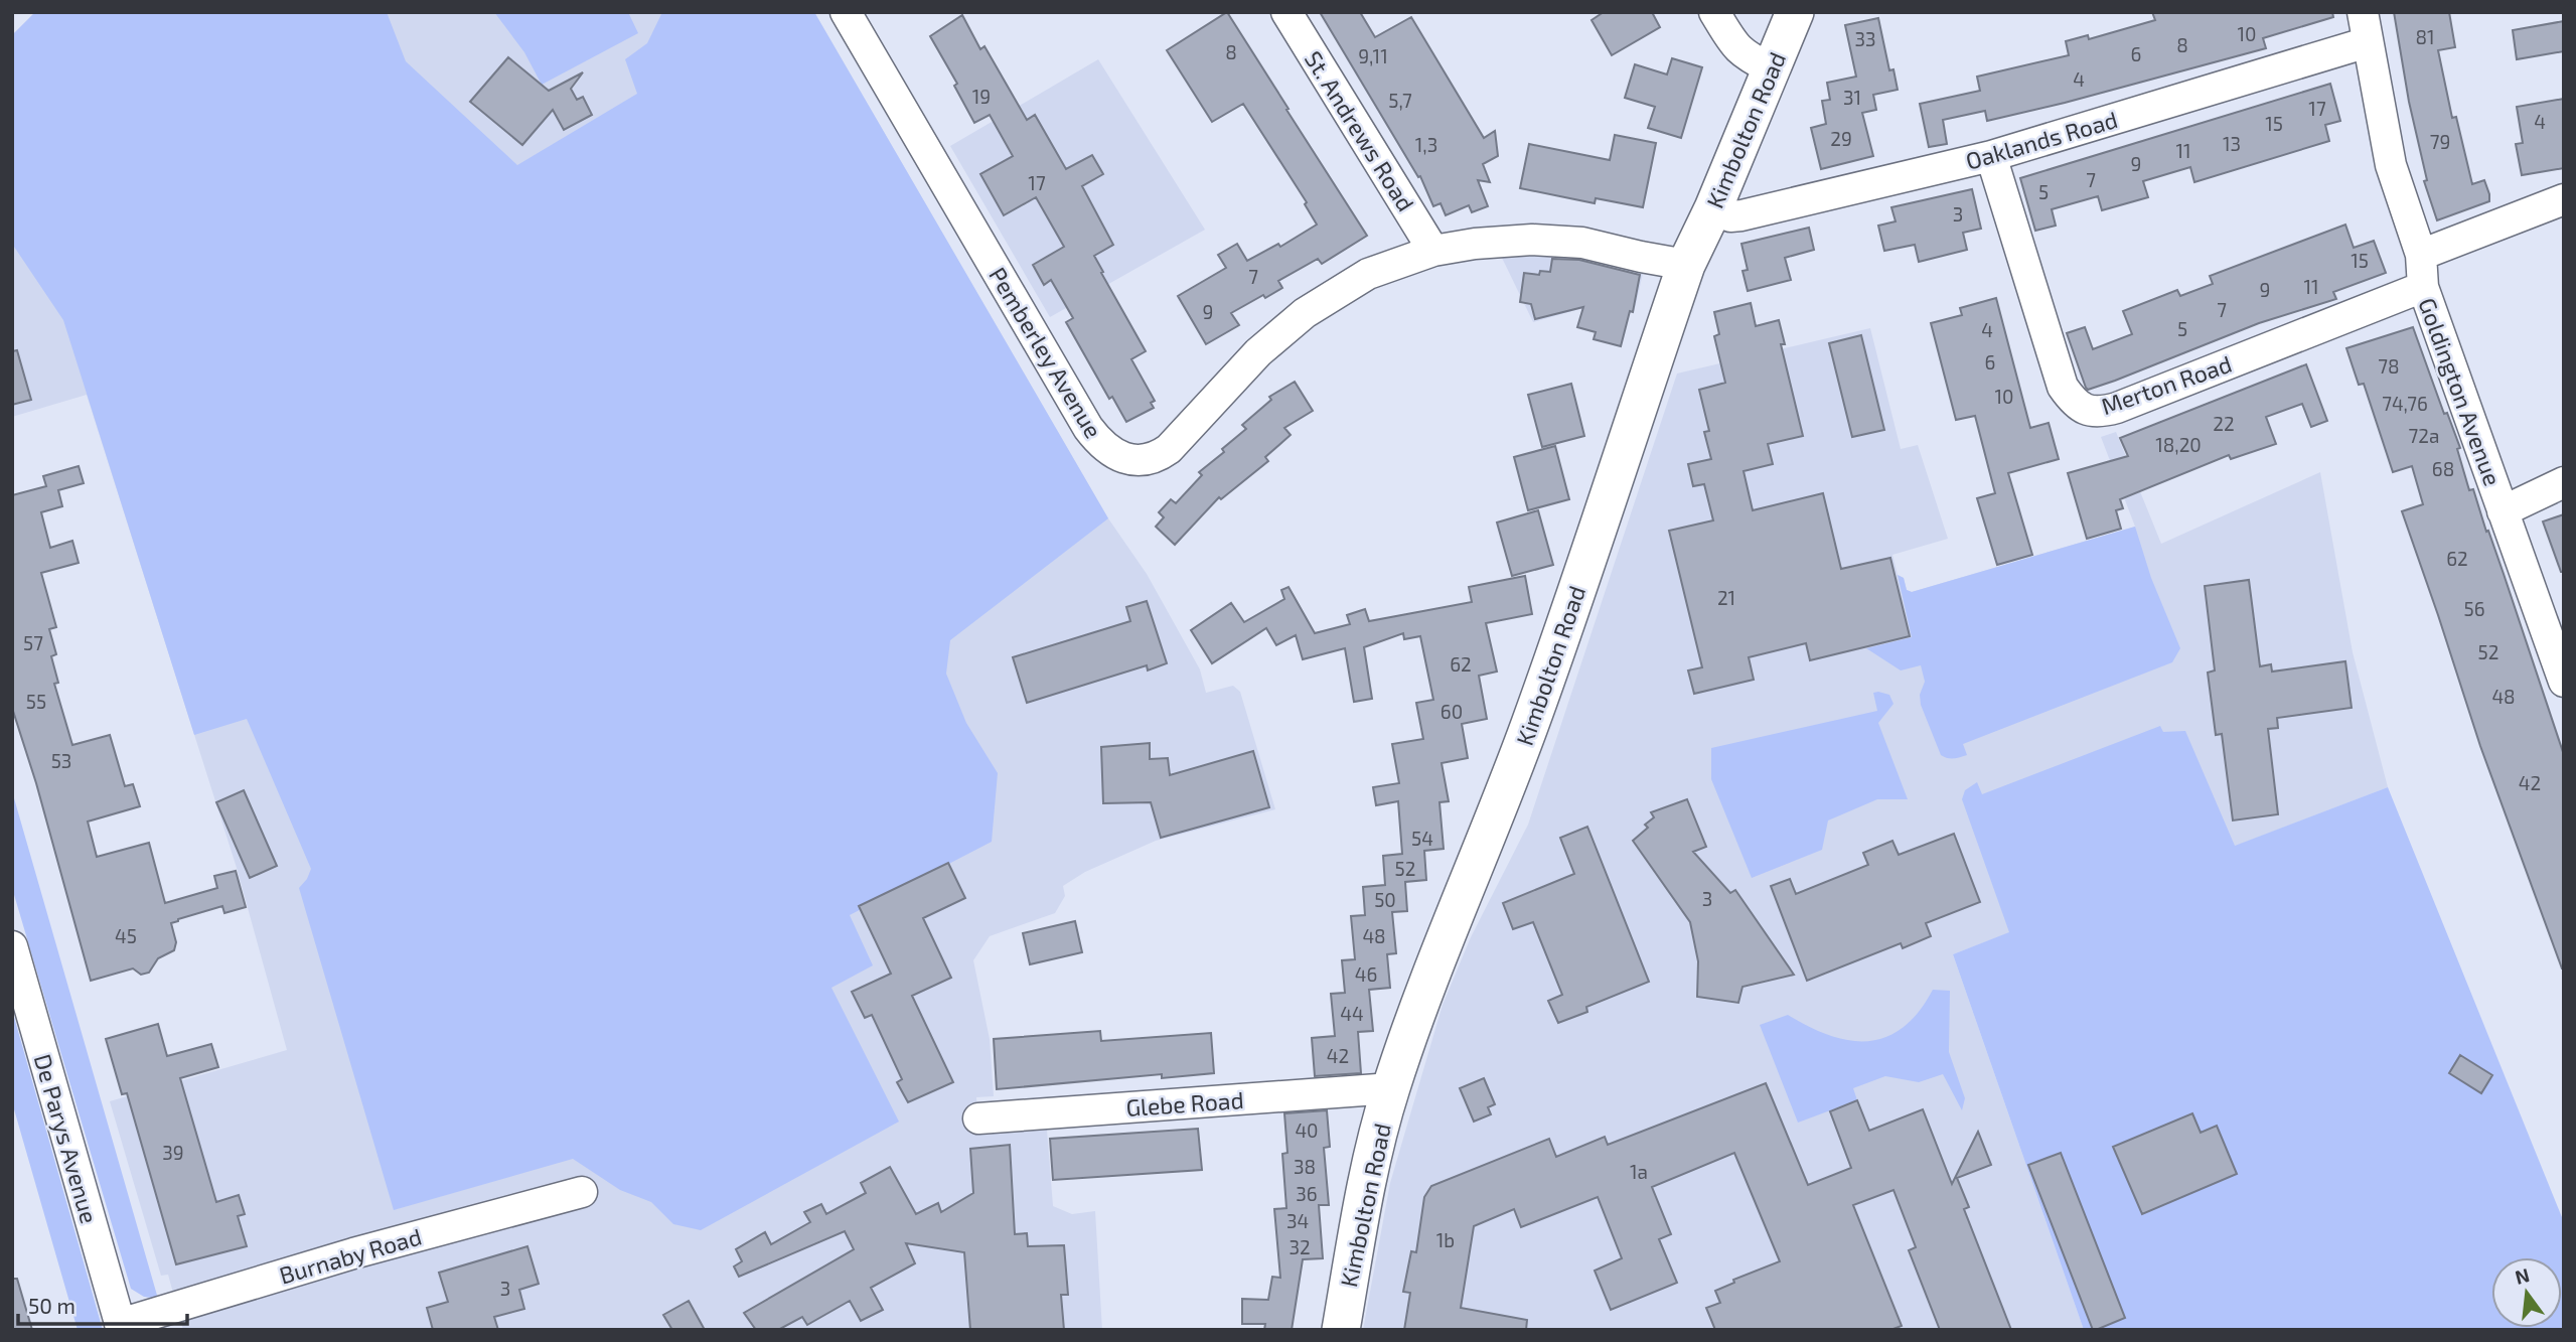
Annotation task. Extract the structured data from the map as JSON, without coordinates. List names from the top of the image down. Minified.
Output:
{"streets":{"main road":["Kimbolton Road"],"street":["St. Andrews Road","Oaklands Road","Pemberley Avenue","Merton Road","Goldington Avenue","Glebe Road","De Parys Avenue","Burnaby Road"]},"crossings":[["Kimbolton Road","Oaklands Road"],["Kimbolton Road","Pemberley Avenue"],["Kimbolton Road","Glebe Road"],["St. Andrews Road","Pemberley Avenue"],["Oaklands Road","Merton Road"],["Oaklands Road","Goldington Avenue"],["Merton Road","Goldington Avenue"],["De Parys Avenue","Burnaby Road"]],"house_numbers":["10","81","33","8","8","6","9,11","4","19","31","5,7","17","4","15","29","79","13","1,3","11","9","7","17","5","3","15","7","11","9","7","9","5","4","6","78","10","74,76","22","72a","18,20","68","62","21","56","57","52","62","48","55","60","53","42","54","52","3","50","45","48","46","44","42","40","39","38","1a","36","34","1b","32","3"],"scale_bar":"50 m","north":"top"}
